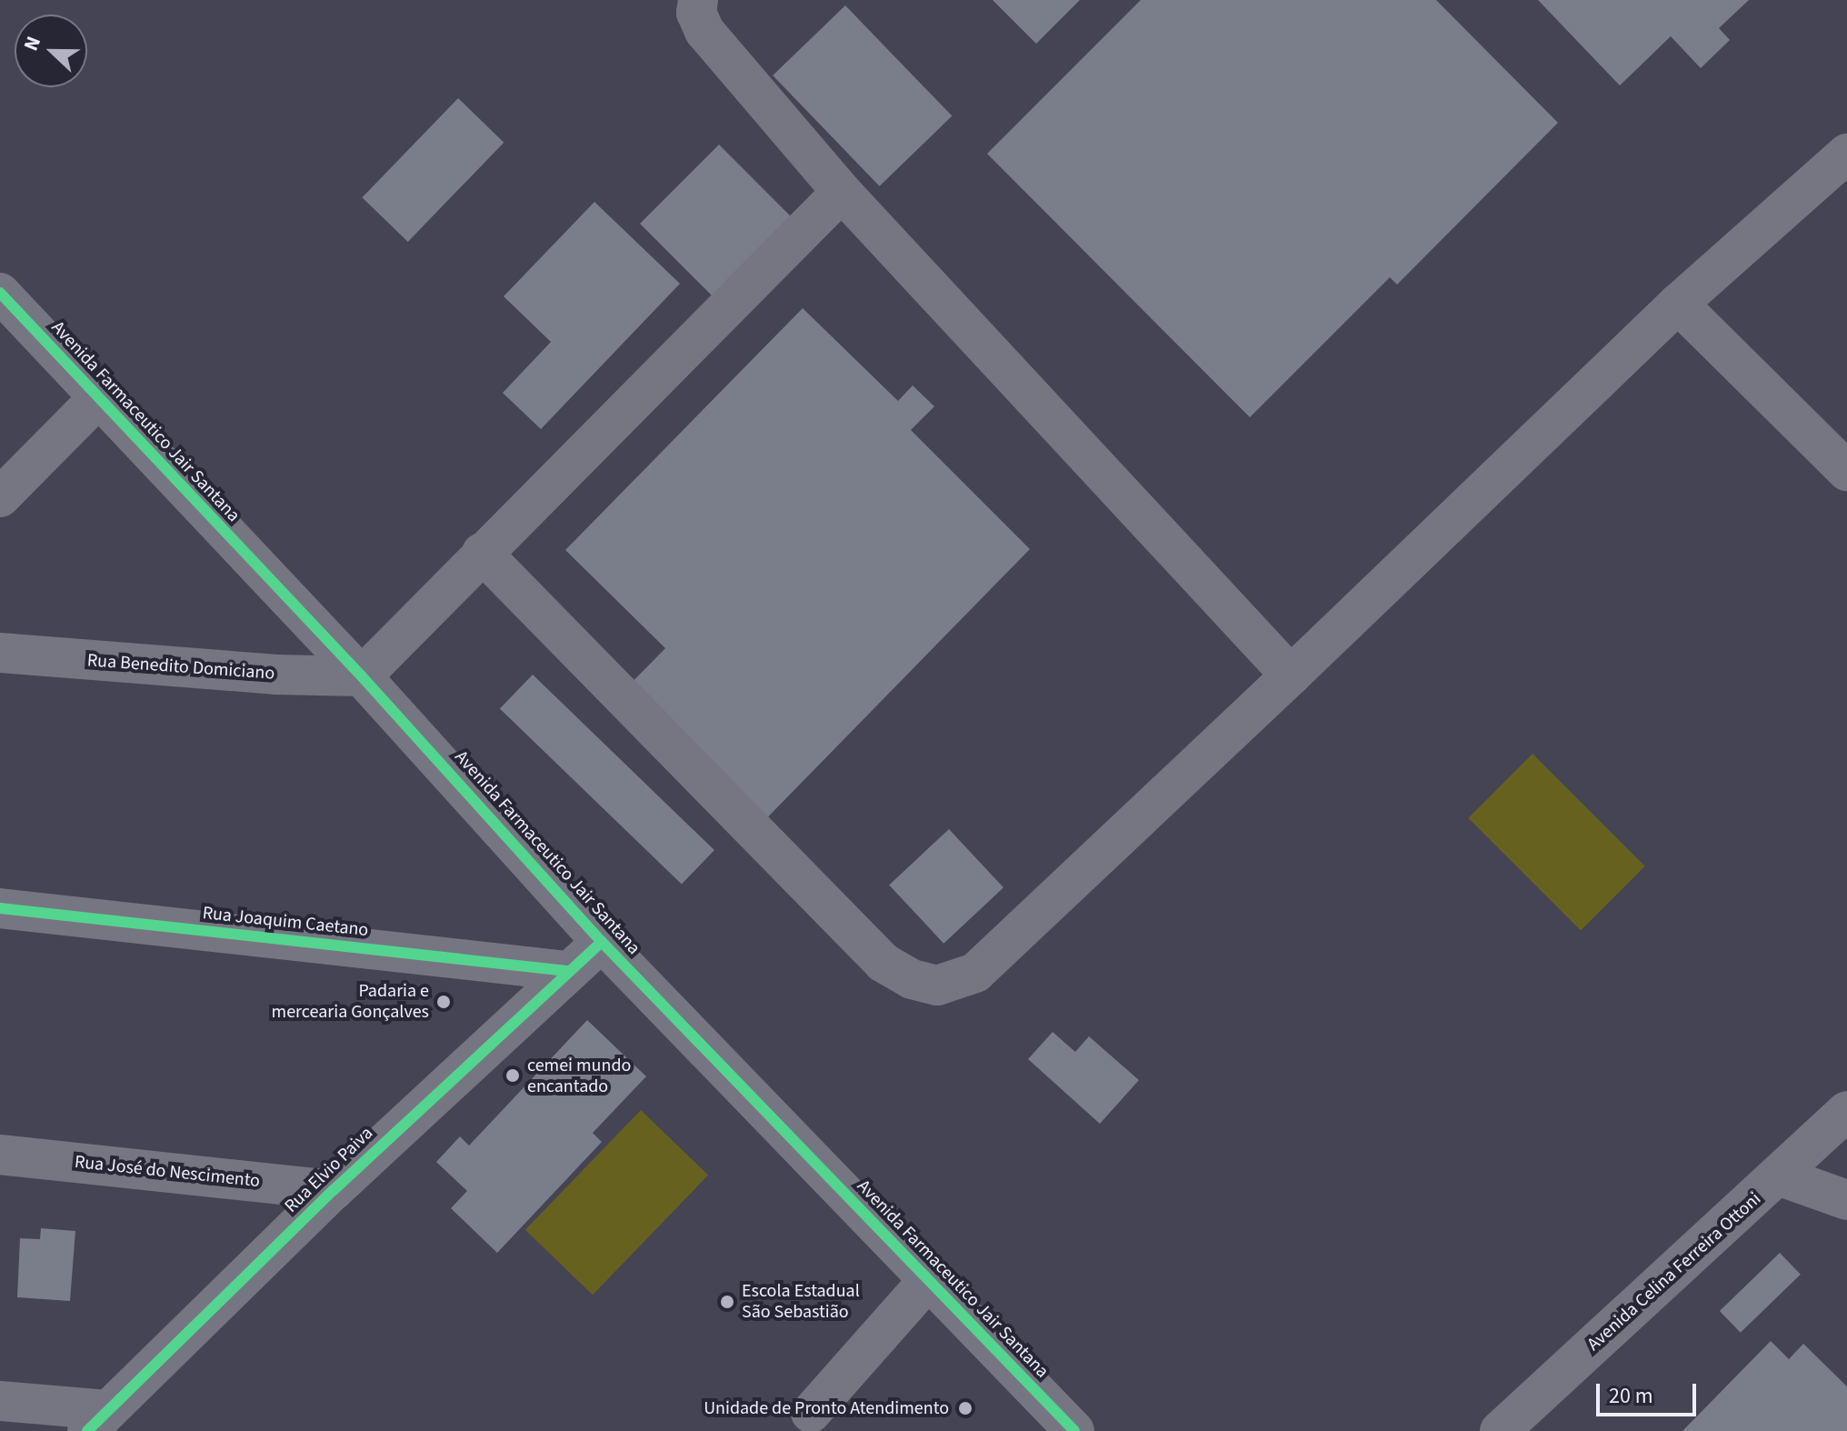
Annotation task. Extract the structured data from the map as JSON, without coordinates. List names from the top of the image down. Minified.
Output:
{"streets":{"street":["Avenida Farmaceutico Jair Santana","Rua Benedito Domiciano","Rua Joaquim Caetano","Rua Elvio Paiva","Rua José do Nescimento","Avenida Celina Ferreira Ottoni"]},"crossings":[["Avenida Farmaceutico Jair Santana","Rua Benedito Domiciano"],["Avenida Farmaceutico Jair Santana","Rua Elvio Paiva"],["Rua Joaquim Caetano","Rua Elvio Paiva"],["Rua Elvio Paiva","Rua José do Nescimento"]],"places":["Padaria e mercearia Gonçalves","cemei mundo encantado","Escola Estadual São Sebastião","Unidade de Pronto Atendimento"],"scale_bar":"20 m","north":"left"}
